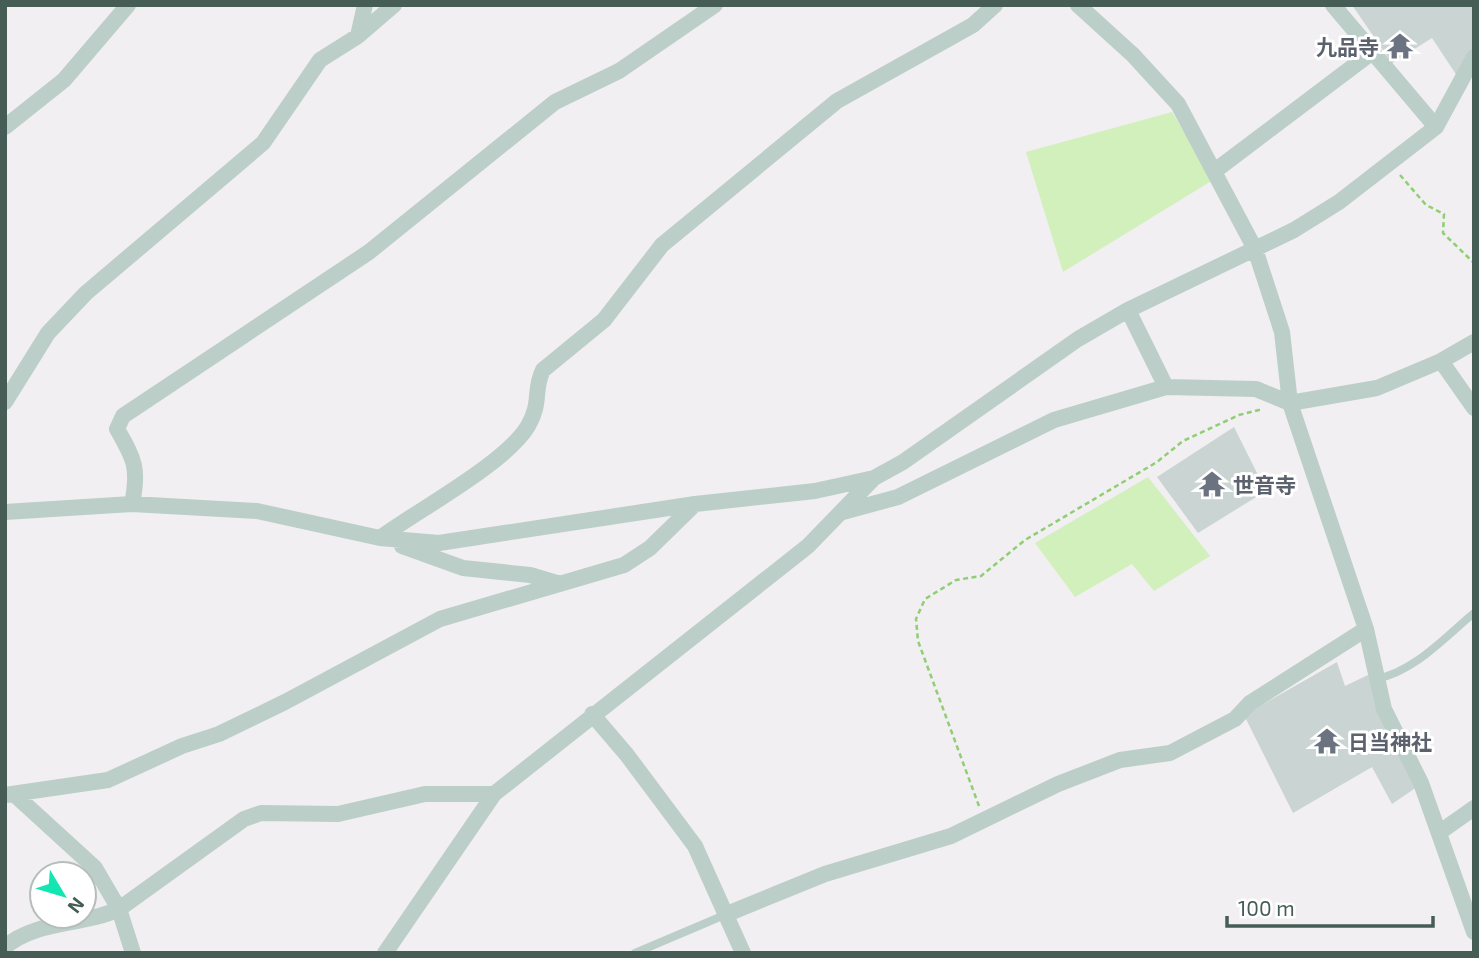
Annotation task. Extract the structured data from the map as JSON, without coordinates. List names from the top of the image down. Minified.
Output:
{"places":{"temple":["九品寺","世音寺","日当神社"]},"scale_bar":"100 m","north":"bottom right"}
